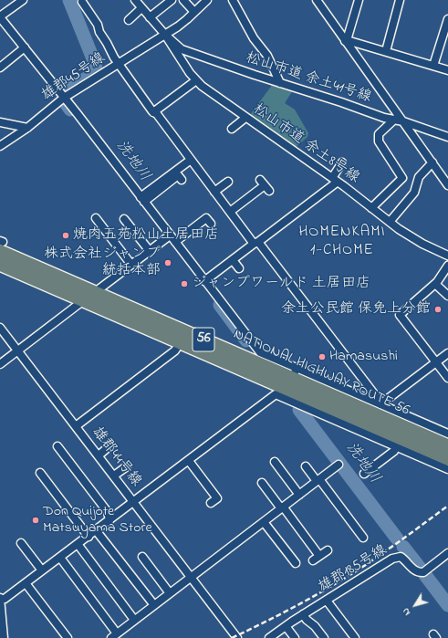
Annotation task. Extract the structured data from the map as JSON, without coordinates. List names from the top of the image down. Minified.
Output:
{"streets":{"highway":["56","NATIONAL HIGHWAY ROUTE 56"],"street":["雄郡45号線","松山市道 余土41号線","松山市道 余土8号線","雄郡44号線","雄郡185号線"]},"crossings":[["雄郡45号線","松山市道 余土41号線"],["雄郡45号線","松山市道 余土8号線"],["松山市道 余土41号線","松山市道 余土8号線"]],"districts":["HOMENKAMI 1-CHOME"],"water":["洗地川"],"places":["焼肉五苑松山土居田店","株式会社ジャンプ 統括本部","ジャンプワールド 土居田店","余土公民館 保免上分館","Hamasushi","Don Quijote Matsuyama Store"],"north":"bottom left"}
